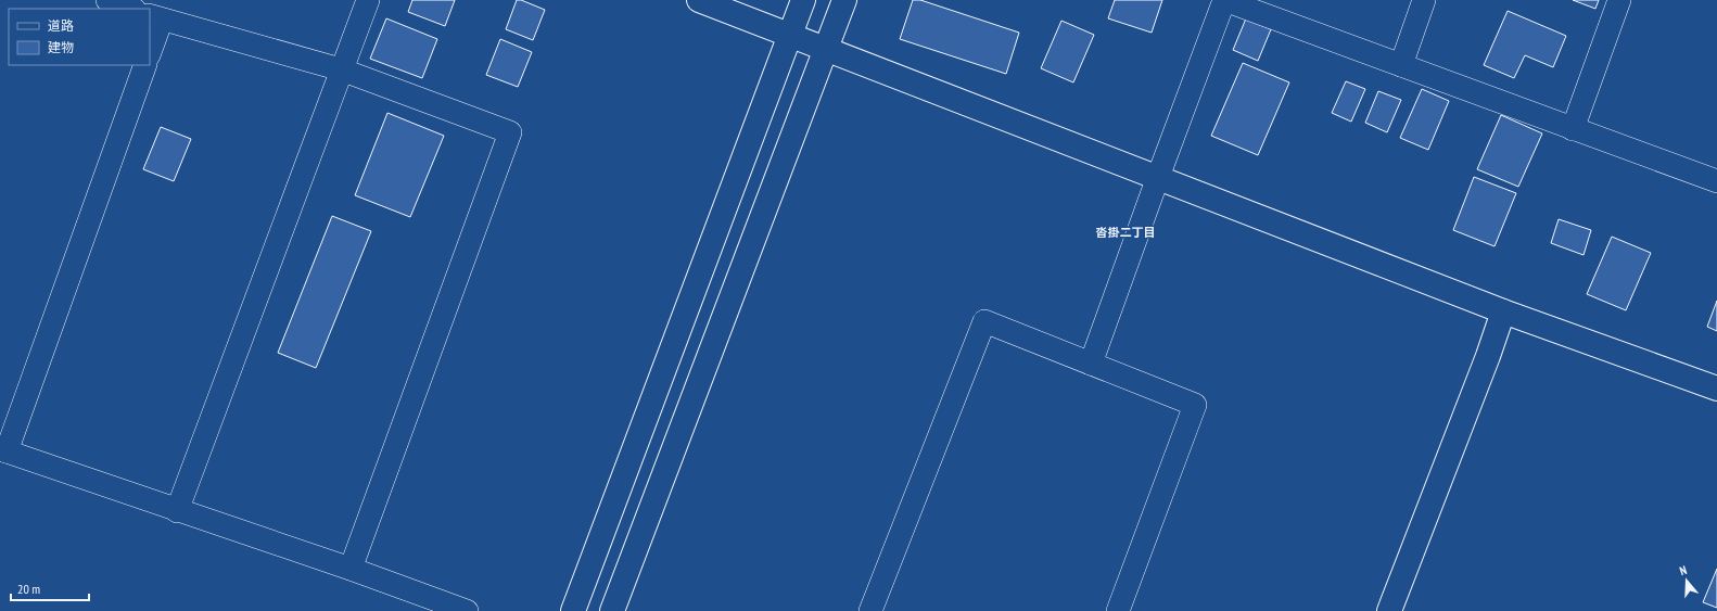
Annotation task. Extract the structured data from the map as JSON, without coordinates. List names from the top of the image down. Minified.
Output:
{"districts":["沓掛二丁目"],"legend":["道路","建物"],"scale_bar":"20 m","north":"top"}
